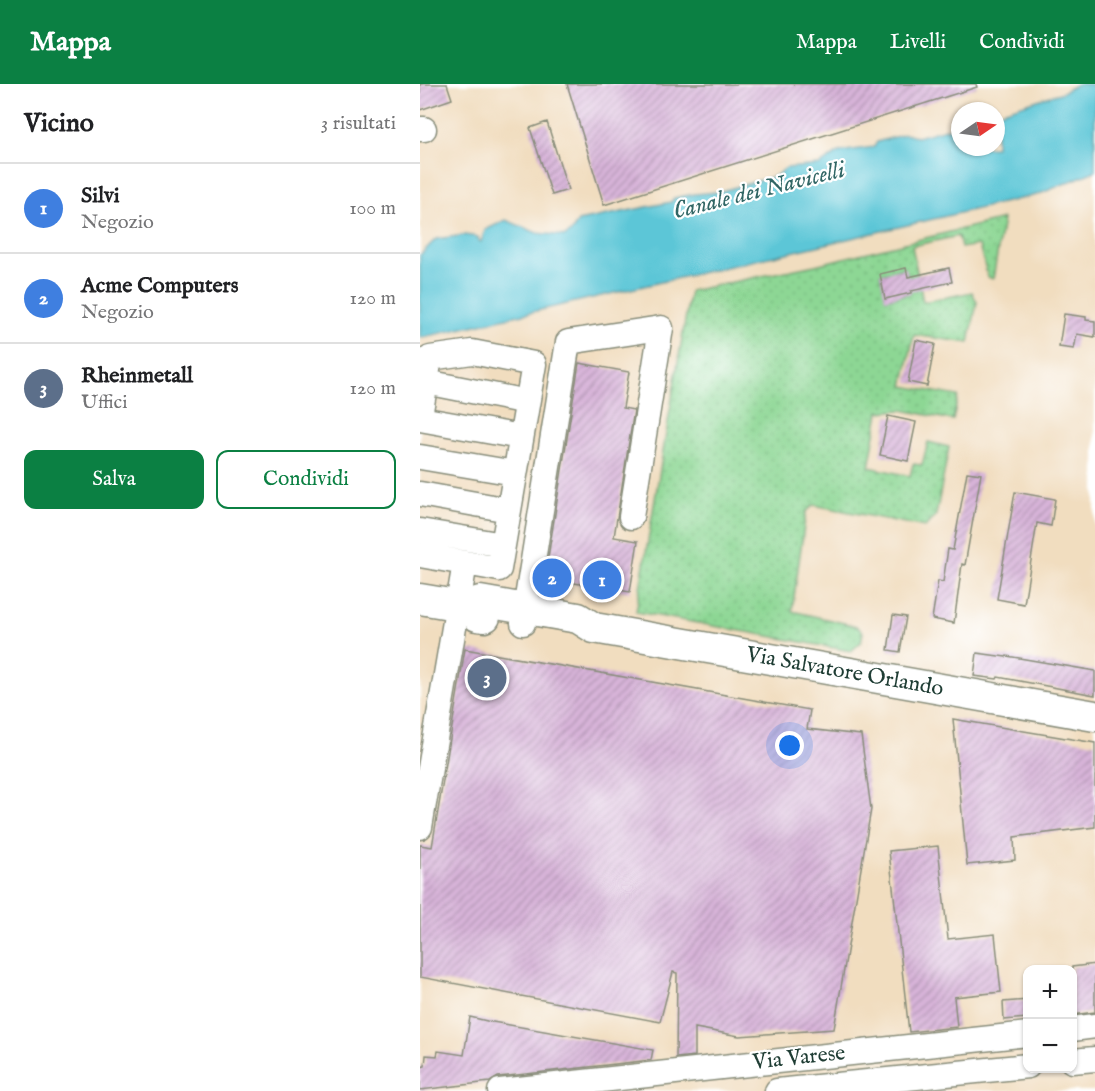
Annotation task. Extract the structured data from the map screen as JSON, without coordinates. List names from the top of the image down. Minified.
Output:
{"streets":{"main road":["Via Salvatore Orlando"],"street":["Via Varese"]},"water":["Canale dei Navicelli"],"north":"right","page":{"header":"Mappa","nav":["Mappa","Livelli","Condividi"],"heading":["Vicino","3 risultati"],"list":[{"mark":"1","name":"Silvi","note":"Negozio","value":"100 m"},{"mark":"2","name":"Acme Computers","note":"Negozio","value":"120 m"},{"mark":"3","name":"Rheinmetall","note":"Uffici","value":"120 m"}],"buttons":["Salva","Condividi"],"pins":["2","1","3"],"map_buttons":["+","−"]}}
